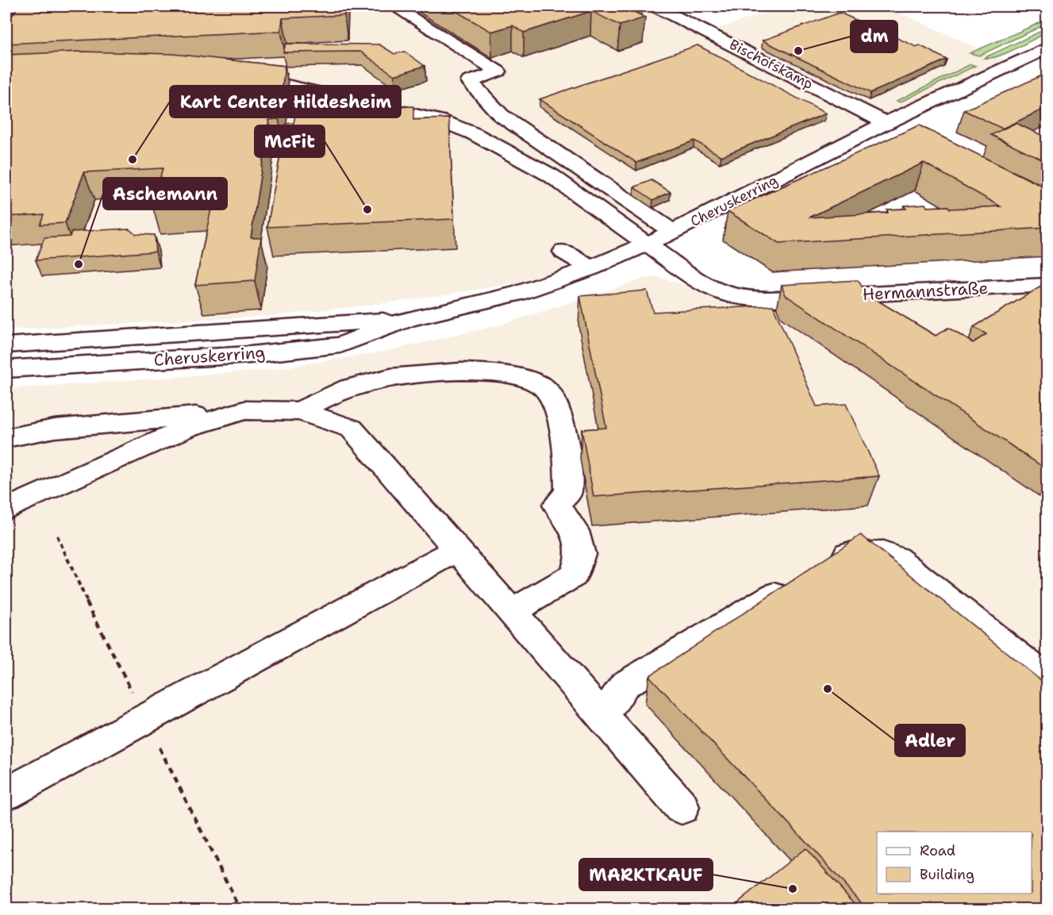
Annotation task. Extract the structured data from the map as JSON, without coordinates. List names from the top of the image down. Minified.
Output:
{"streets":{"street":["Bischofskamp","Cheruskerring","Hermannstraße"]},"crossings":[["Bischofskamp","Cheruskerring"],["Cheruskerring","Hermannstraße"]],"places":["dm","Kart Center Hildesheim","McFit","Aschemann","Adler","MARKTKAUF"],"legend":["Road","Building"]}
